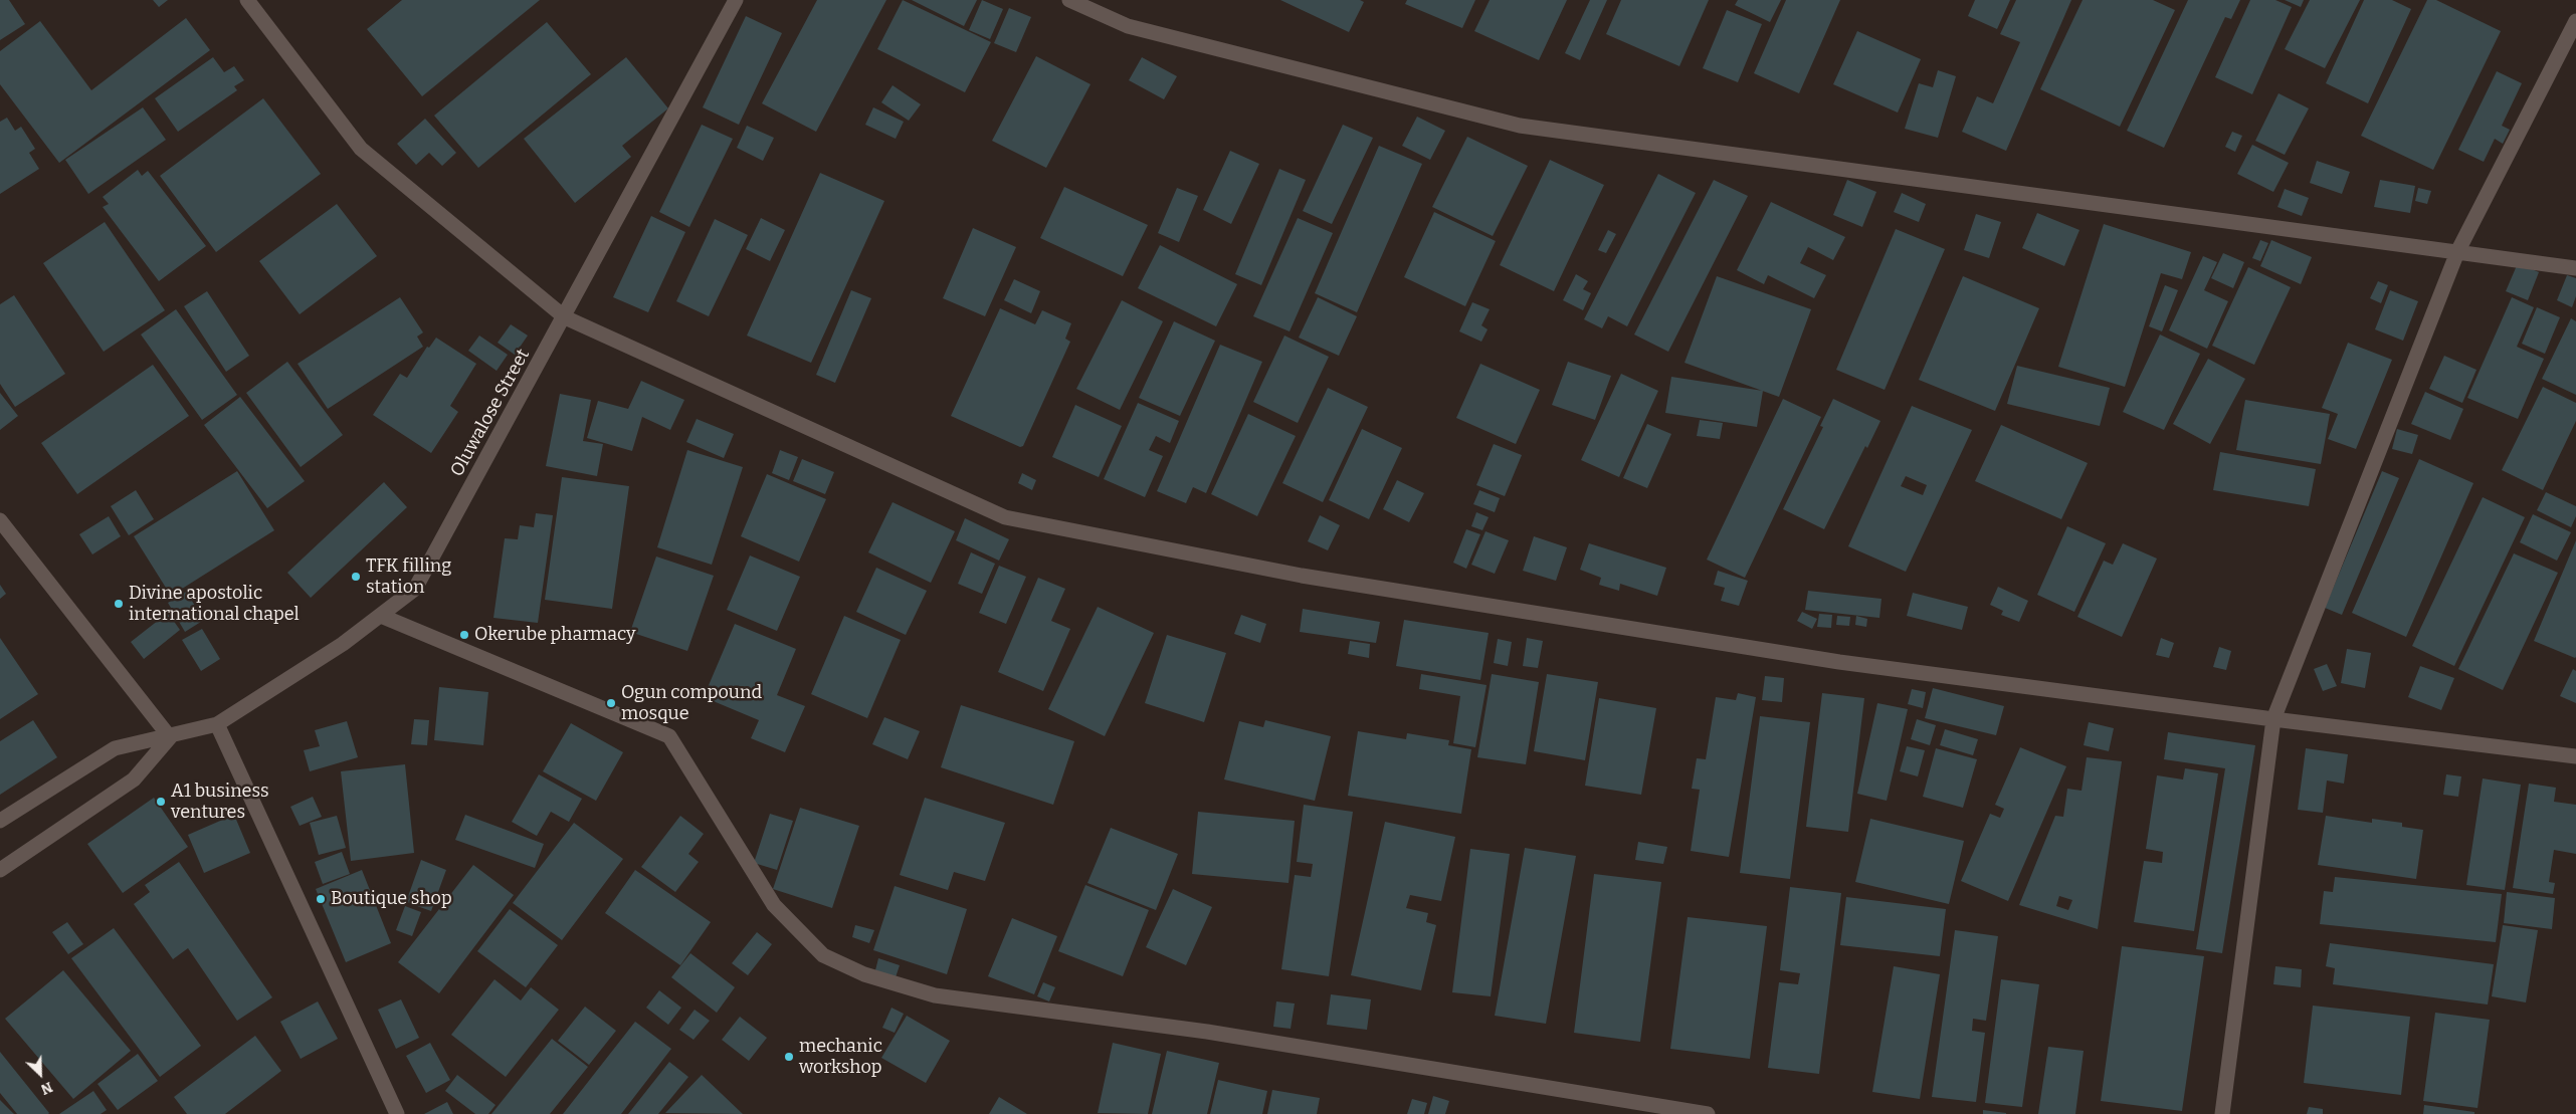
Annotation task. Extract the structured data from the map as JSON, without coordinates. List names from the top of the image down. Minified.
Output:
{"streets":{"street":["Oluwalose Street"]},"places":["TFK filling station","Divine apostolic international chapel","Okerube pharmacy","Ogun compound mosque","A1 business ventures","Boutique shop","mechanic workshop"],"north":"bottom right"}
